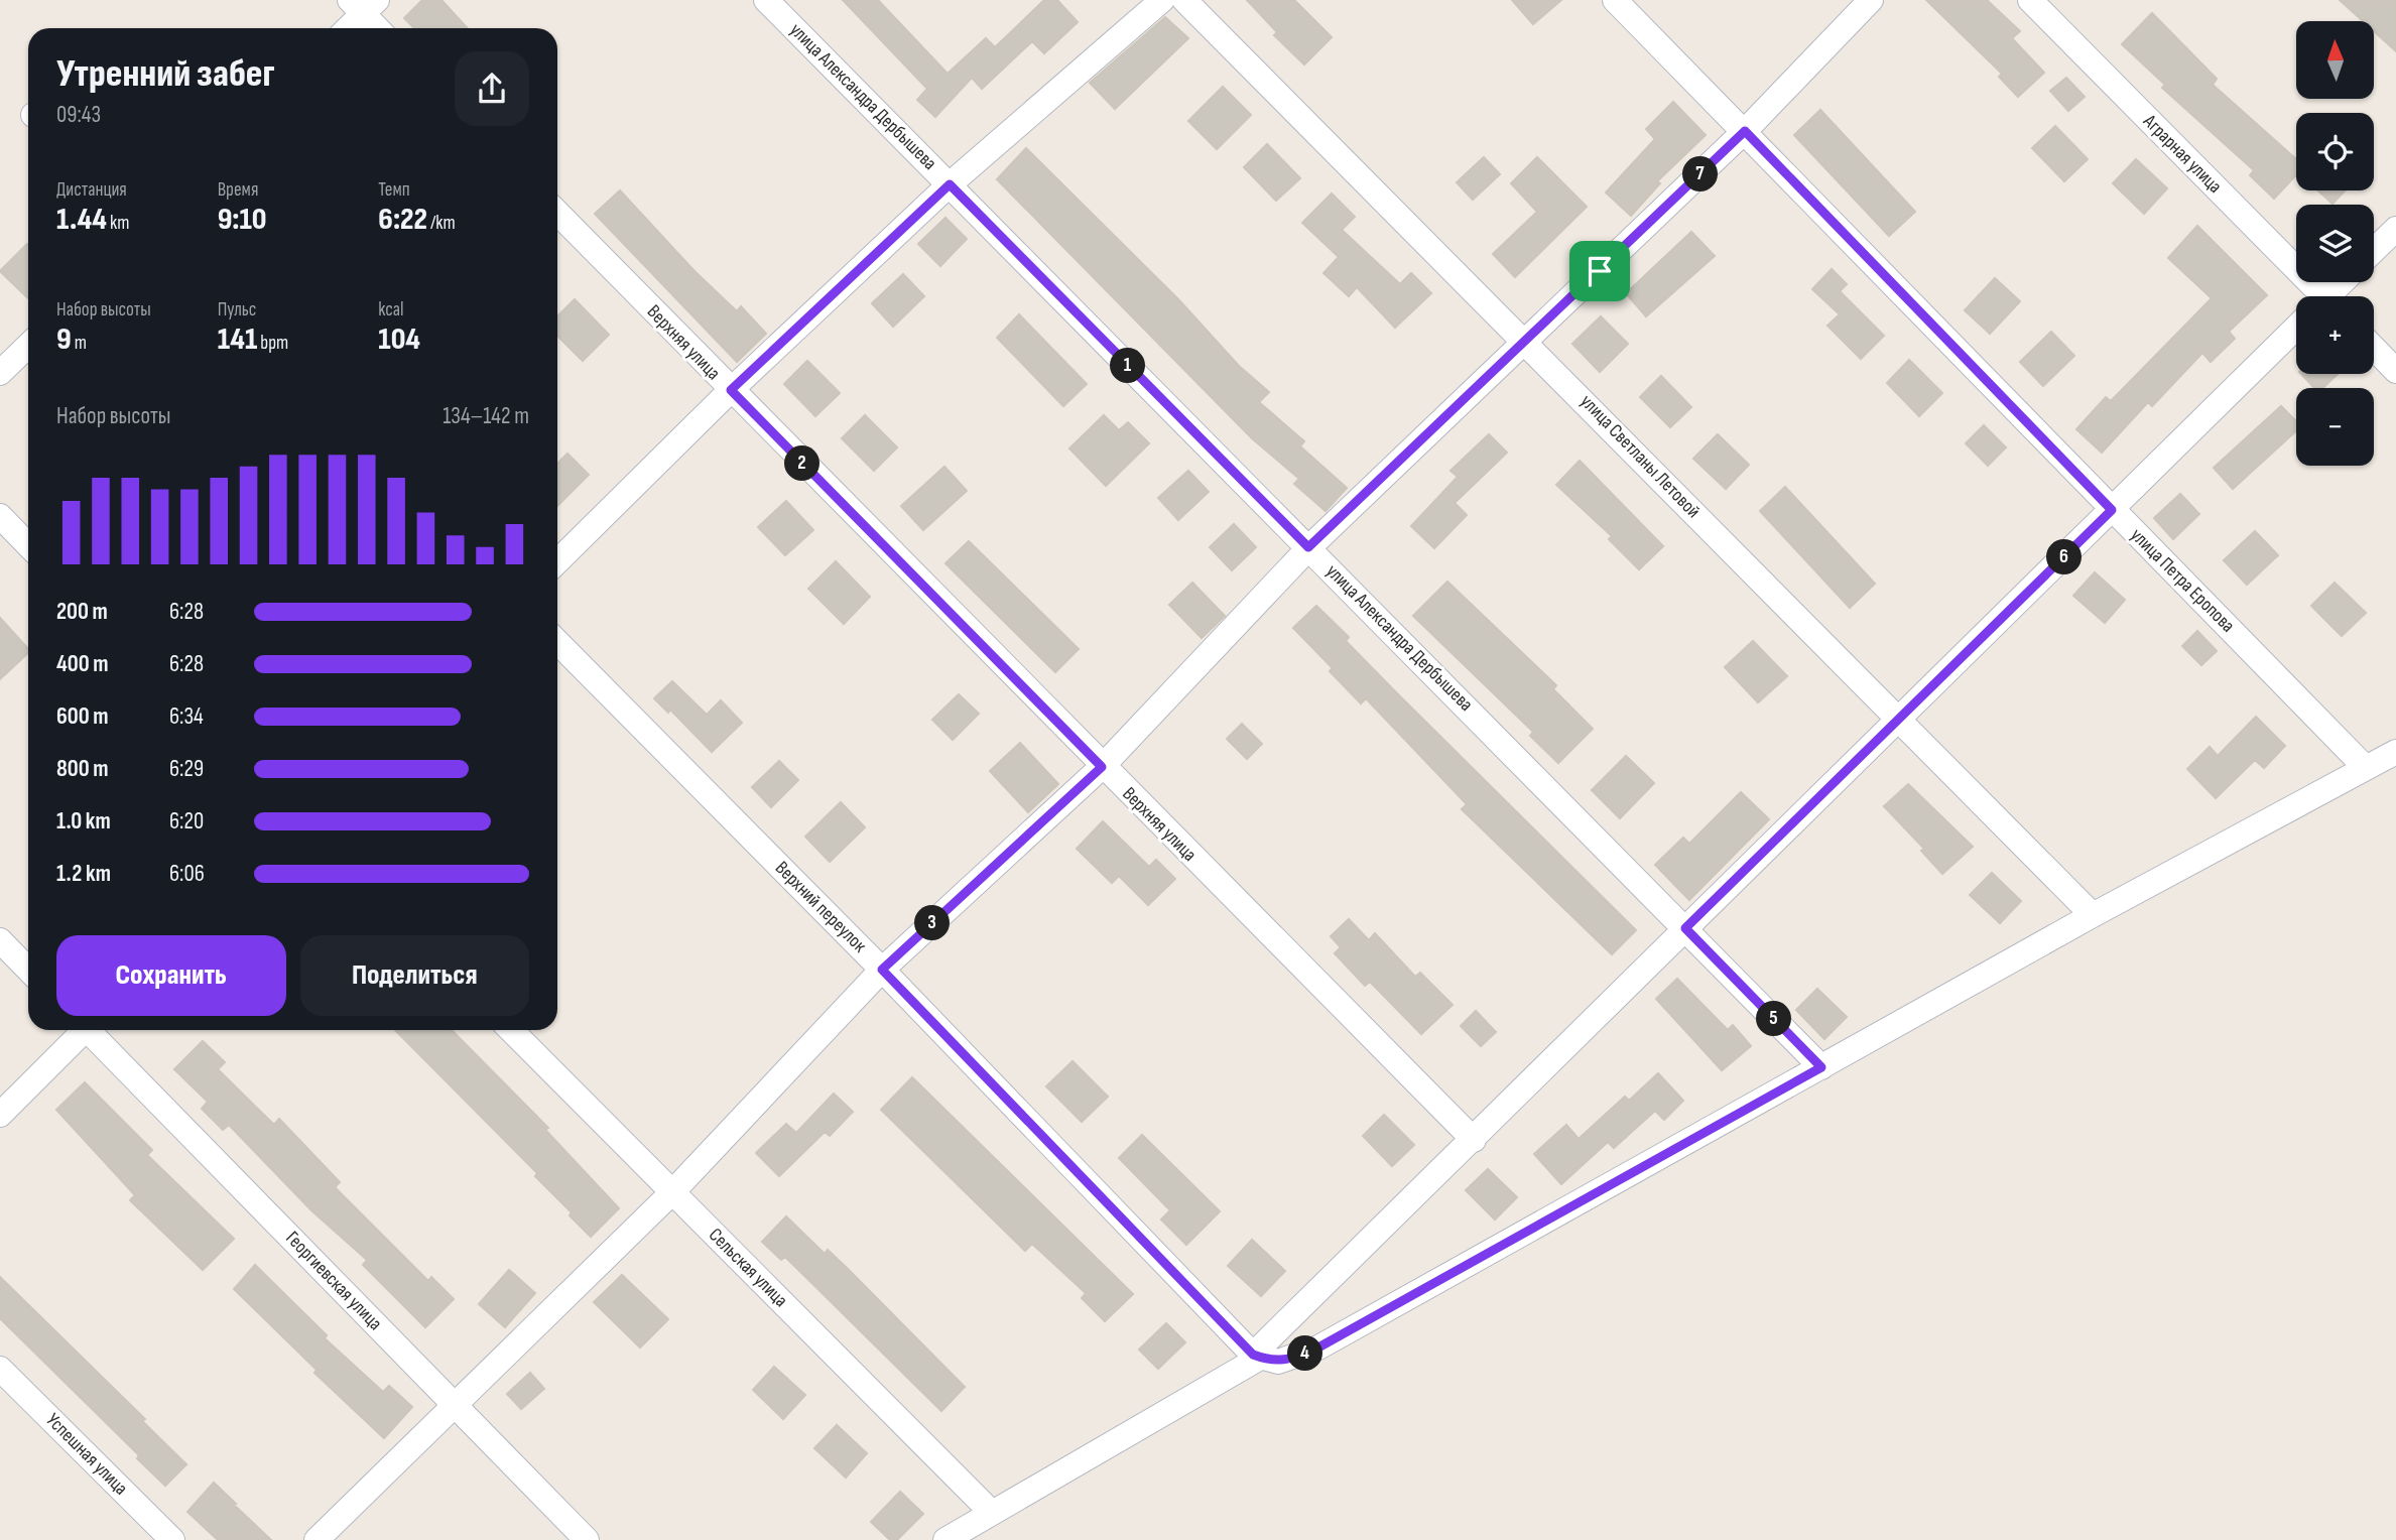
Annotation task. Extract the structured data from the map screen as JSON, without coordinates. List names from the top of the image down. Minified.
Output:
{"streets":{"street":["улица Александра Дербышева","Аграрная улица","Верхняя улица","улица Светланы Летовой","улица Петра Еропова","Верхний переулок","Сельская улица","Георгиевская улица","Успешная улица"]},"north":"top","page":{"map_buttons":["+","−"],"heading":["Утренний забег","09:43"],"stats":[["Дистанция","1.44 km"],["Время","9:10"],["Темп","6:22 /km"],["Набор высоты","9 m"],["Пульс","141 bpm"],["kcal","104"]],"pins":["7","1","2","6","3","5","4"],"chart":["Набор высоты","134–142 m"],"list":[{"name":"200 m","note":"6:28"},{"name":"400 m","note":"6:28"},{"name":"600 m","note":"6:34"},{"name":"800 m","note":"6:29"},{"name":"1.0 km","note":"6:20"},{"name":"1.2 km","note":"6:06"}],"buttons":["Сохранить","Поделиться"]}}
